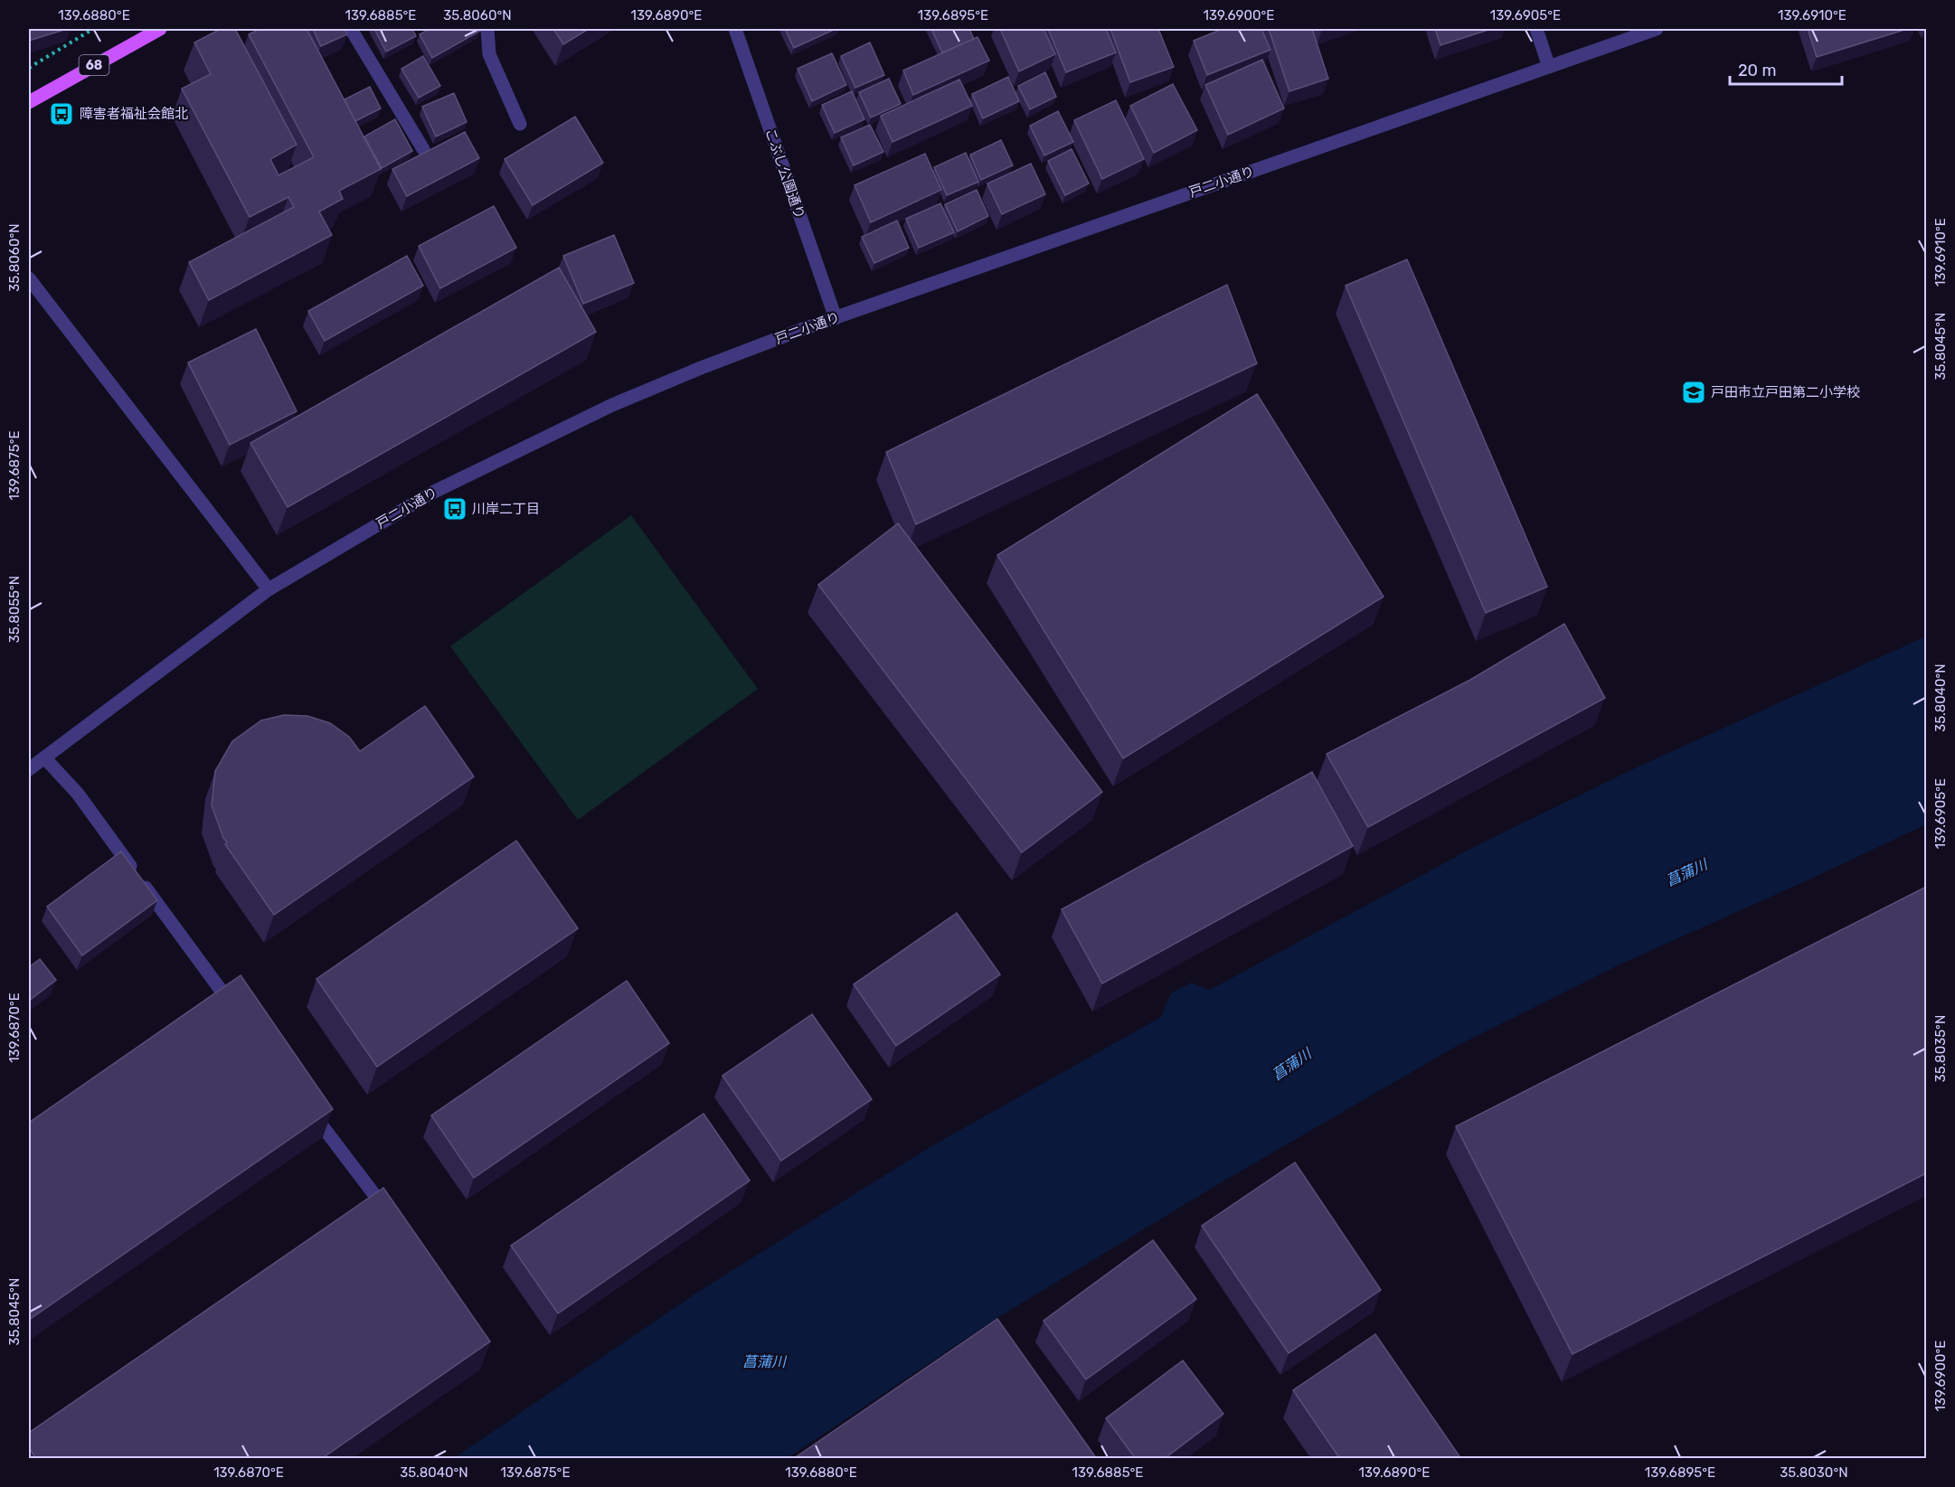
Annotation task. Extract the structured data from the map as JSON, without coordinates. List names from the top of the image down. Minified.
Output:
{"streets":{"main road":["68"],"street":["こぶし公園通り","戸二小通り"]},"crossings":[["こぶし公園通り","戸二小通り"]],"water":["菖蒲川"],"places":{"bus stop":["障害者福祉会館北","川岸二丁目"],"school or university":["戸田市立戸田第二小学校"]},"scale_bar":"20 m","coordinates":["139.6880°E","139.6885°E","35.8060°N","139.6890°E","139.6895°E","139.6900°E","139.6905°E","139.6910°E","35.8045°N","139.6875°E","35.8055°N","35.8040°N","139.6870°E","35.8035°N","35.8030°N"]}
